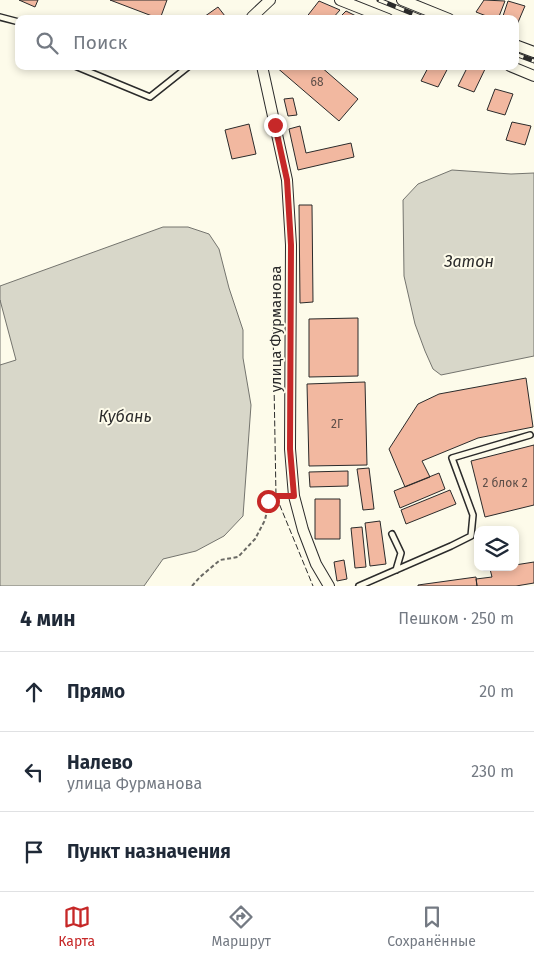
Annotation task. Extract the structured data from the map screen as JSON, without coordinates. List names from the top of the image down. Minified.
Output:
{"streets":{"street":["улица Фурманова"]},"water":["Затон","Кубань"],"house_numbers":["68","2Г","2 блок 2"],"page":{"search":"Поиск","heading":["4 мин","Пешком · 250 m"],"list":[["Прямо","20 m"],["Налево","улица Фурманова","230 m"],"Пункт назначения"],"nav":["Карта","Маршрут","Сохранённые"]}}
